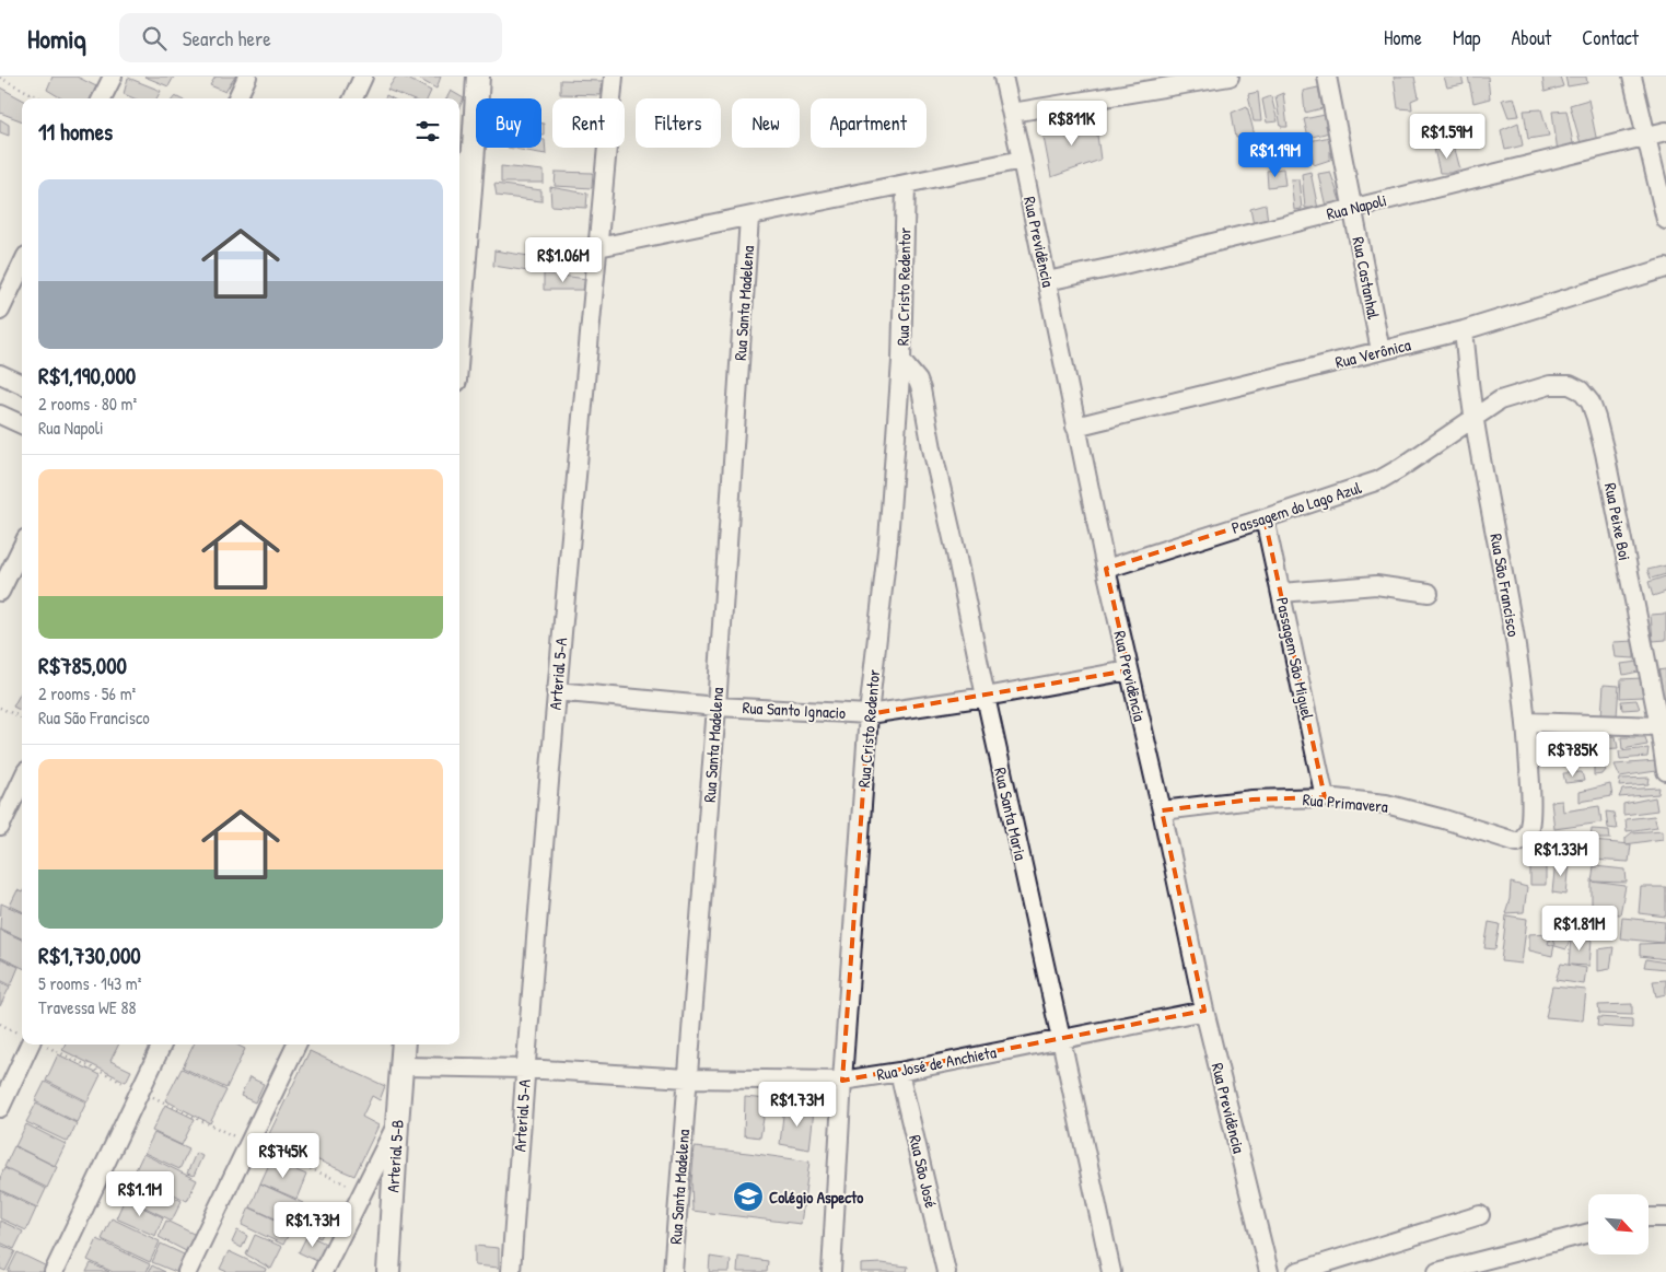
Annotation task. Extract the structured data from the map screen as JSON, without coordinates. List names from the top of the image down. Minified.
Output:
{"streets":{"main road":["Arterial 5-B"],"street":["Rua Napoli","Rua Previdência","Rua Castanhal","Rua Cristo Redentor","Rua Santa Madelena","Rua Verônica","Passagem do Lago Azul","Rua Peixe Boi","Rua São Francisco","Passagem São Miguel","Arterial 5-A","Rua Santo Ignacio","Rua Primavera","Rua Santa Maria","Rua José de Anchieta","Rua São José"]},"crossings":[["Rua Napoli","Rua Previdência"],["Rua Napoli","Rua Castanhal"],["Rua Previdência","Rua Verônica"],["Rua Previdência","Passagem do Lago Azul"],["Rua Previdência","Rua Santo Ignacio"],["Rua Previdência","Rua Primavera"],["Rua Previdência","Rua José de Anchieta"],["Rua Castanhal","Rua Verônica"],["Rua Cristo Redentor","Rua Santo Ignacio"],["Rua Cristo Redentor","Rua Santa Maria"],["Rua Cristo Redentor","Rua José de Anchieta"],["Rua Santa Madelena","Rua Santo Ignacio"],["Rua Santa Madelena","Rua José de Anchieta"],["Rua Verônica","Rua São Francisco"],["Passagem do Lago Azul","Rua Peixe Boi"],["Passagem do Lago Azul","Rua São Francisco"],["Passagem do Lago Azul","Passagem São Miguel"],["Rua Peixe Boi","Rua São Francisco"],["Rua São Francisco","Rua Primavera"],["Passagem São Miguel","Rua Primavera"],["Arterial 5-A","Rua Santo Ignacio"],["Arterial 5-A","Rua José de Anchieta"],["Rua Santo Ignacio","Rua Santa Maria"],["Rua Santa Maria","Rua José de Anchieta"],["Rua José de Anchieta","Arterial 5-B"],["Rua José de Anchieta","Rua São José"]],"places":{"school or university":["Colégio Aspecto"]},"north":"bottom right","page":{"header":"Homiq","search":"Search here","nav":["Home","Map","About","Contact"],"chip":["Buy","Rent","Filters","New","Apartment"],"heading":"11 homes","price":["R$811K","R$1.59M","R$1.19M","R$1.06M","R$785K","R$1.33M","R$1.81M","R$1.73M","R$745K","R$1.1M","R$1.73M"],"list":[{"name":"R$1,190,000","note":"2 rooms · 80 m² · Rua Napoli"},{"name":"R$785,000","note":"2 rooms · 56 m² · Rua São Francisco"},{"name":"R$1,730,000","note":"5 rooms · 143 m² · Travessa WE 88"}]}}
